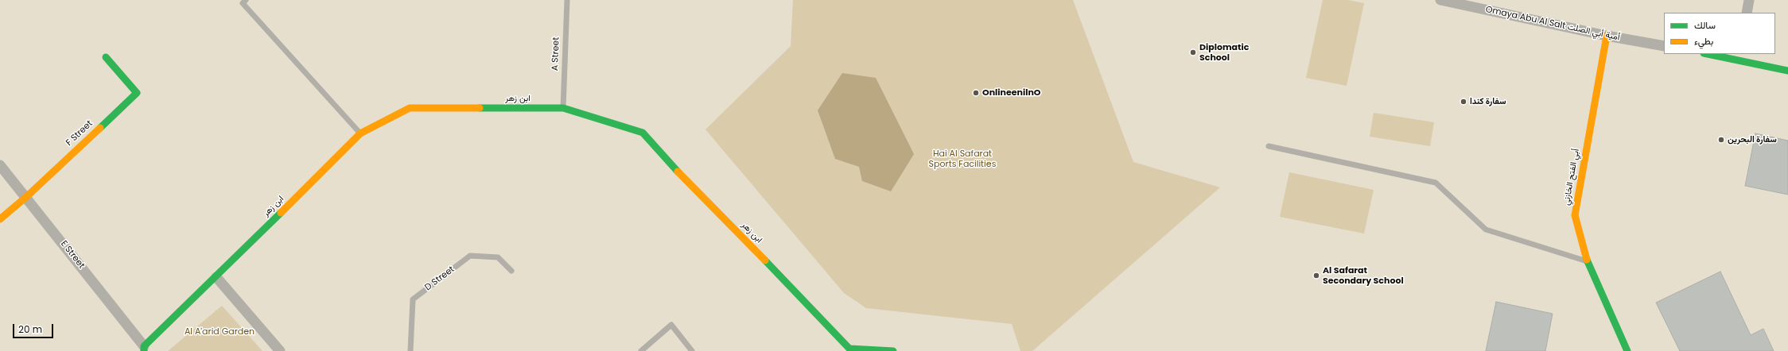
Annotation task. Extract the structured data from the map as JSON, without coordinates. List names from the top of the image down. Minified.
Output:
{"streets":{"street":["Omaya Abu Al Salt أمية أبي الصلت","ابن زهر","F Street","أبي الفتح الخازني","E Street"],"lane":["A Street","D Street"]},"crossings":[["Omaya Abu Al Salt أمية أبي الصلت","أبي الفتح الخازني"],["A Street","ابن زهر"],["ابن زهر","E Street"],["F Street","E Street"]],"parks":["Hai Al Safarat Sports Facilities","Al A'arid Garden"],"places":["Diplomatic School","OnlineenilnO","سفارة كندا","سفارة البحرين","Al Safarat Secondary School"],"legend":["سالك","بطيء"],"scale_bar":"20 m"}
